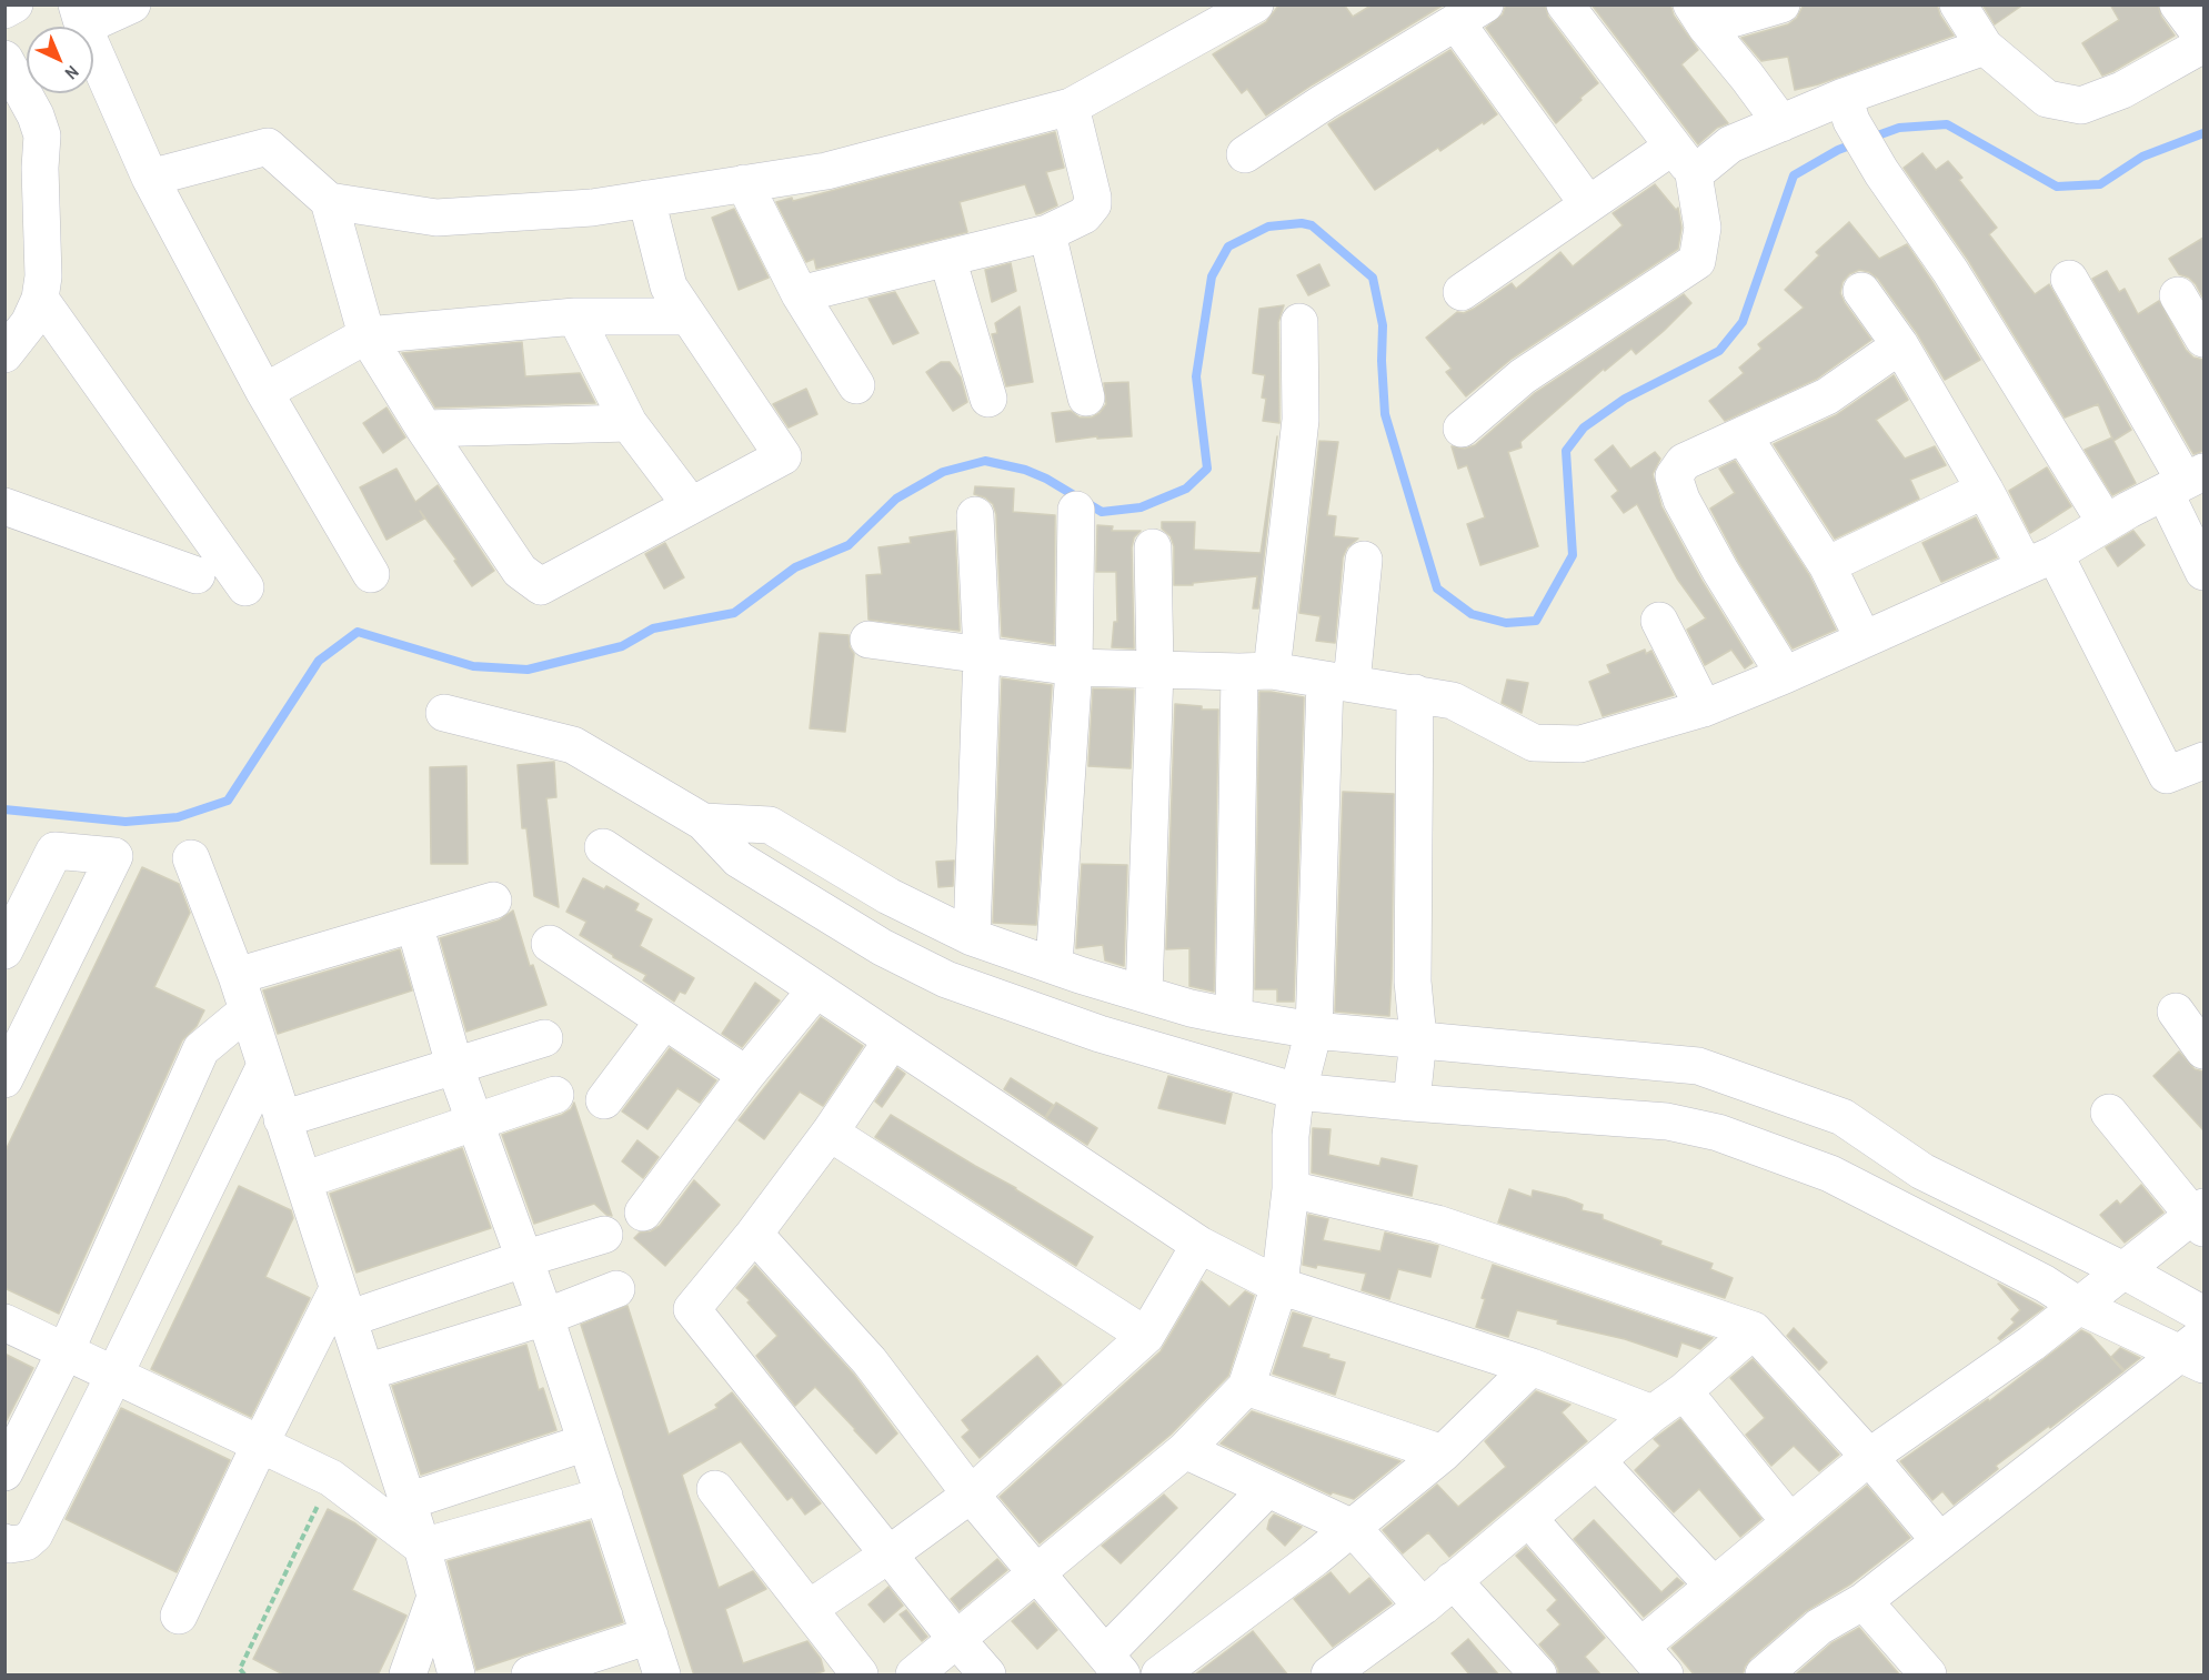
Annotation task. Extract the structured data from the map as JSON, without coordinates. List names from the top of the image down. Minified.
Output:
{"north":"bottom right"}
